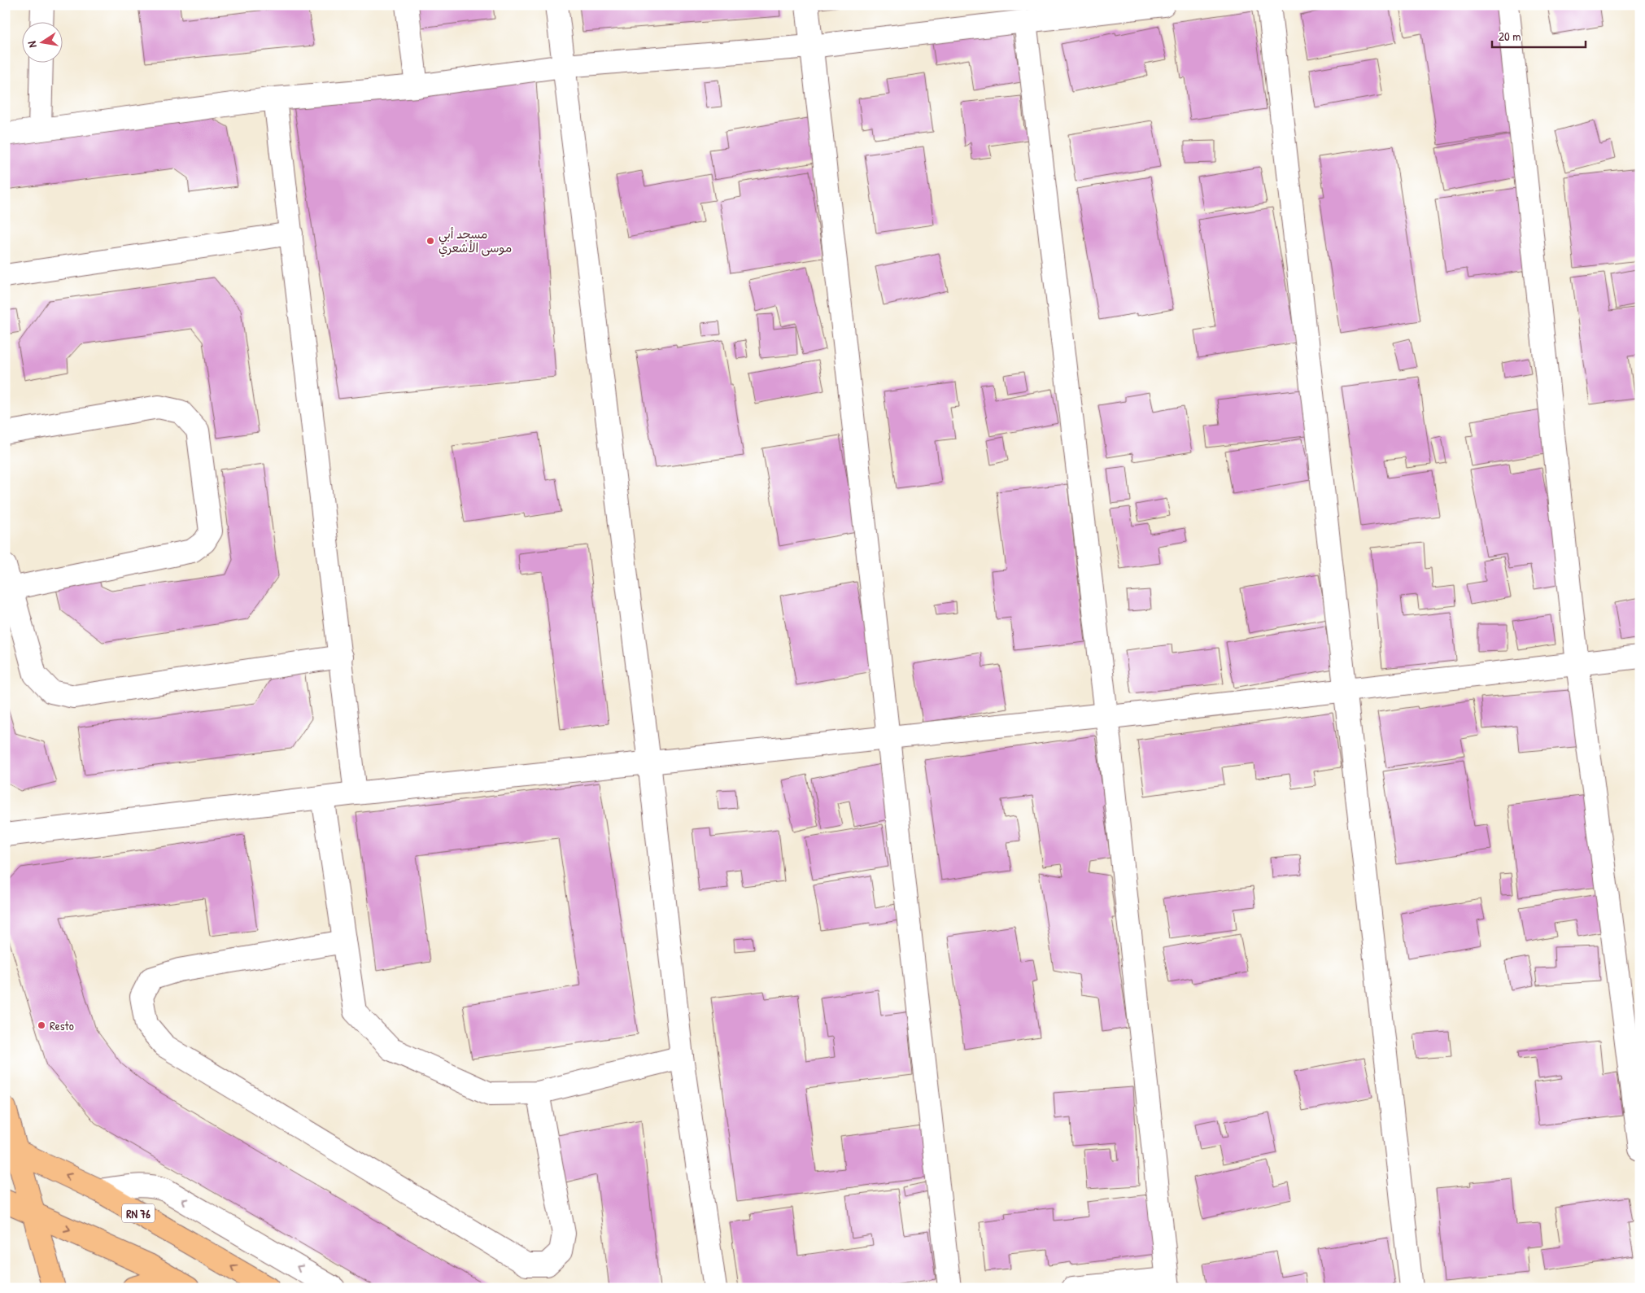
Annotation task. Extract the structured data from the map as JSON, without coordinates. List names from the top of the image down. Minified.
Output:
{"streets":{"main road":["RN 76"]},"places":["مسجد أبي موسى الأشعري","Resto"],"scale_bar":"20 m","north":"left"}
